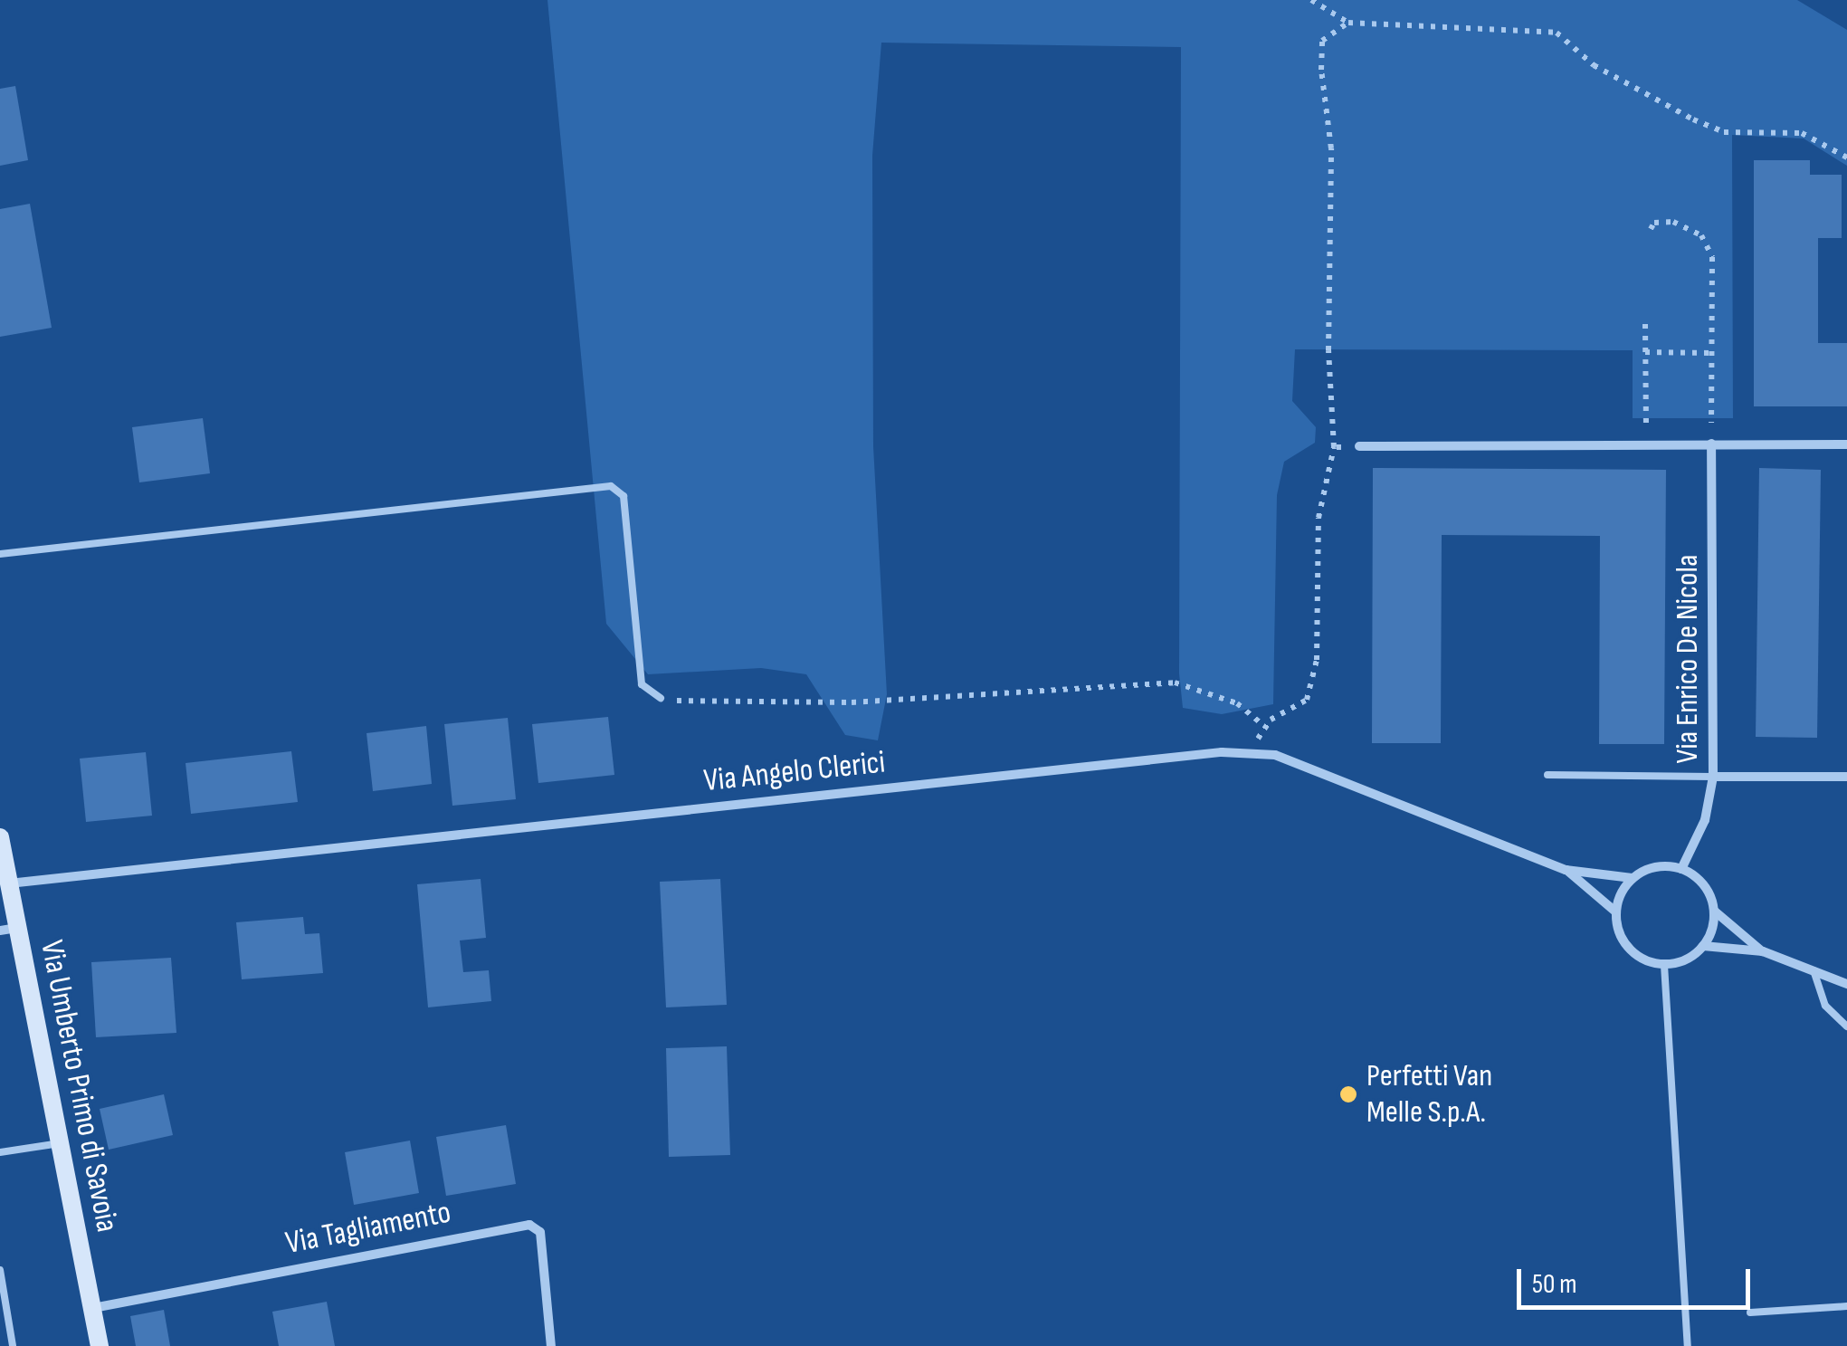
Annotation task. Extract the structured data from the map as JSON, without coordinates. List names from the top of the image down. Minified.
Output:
{"streets":{"street":["Via Enrico De Nicola","Via Angelo Clerici","Via Umberto Primo di Savoia","Via Tagliamento"]},"crossings":[["Via Enrico De Nicola","Via Angelo Clerici"],["Via Angelo Clerici","Via Umberto Primo di Savoia"],["Via Umberto Primo di Savoia","Via Tagliamento"]],"places":["Perfetti Van Melle S.p.A."],"scale_bar":"50 m"}
